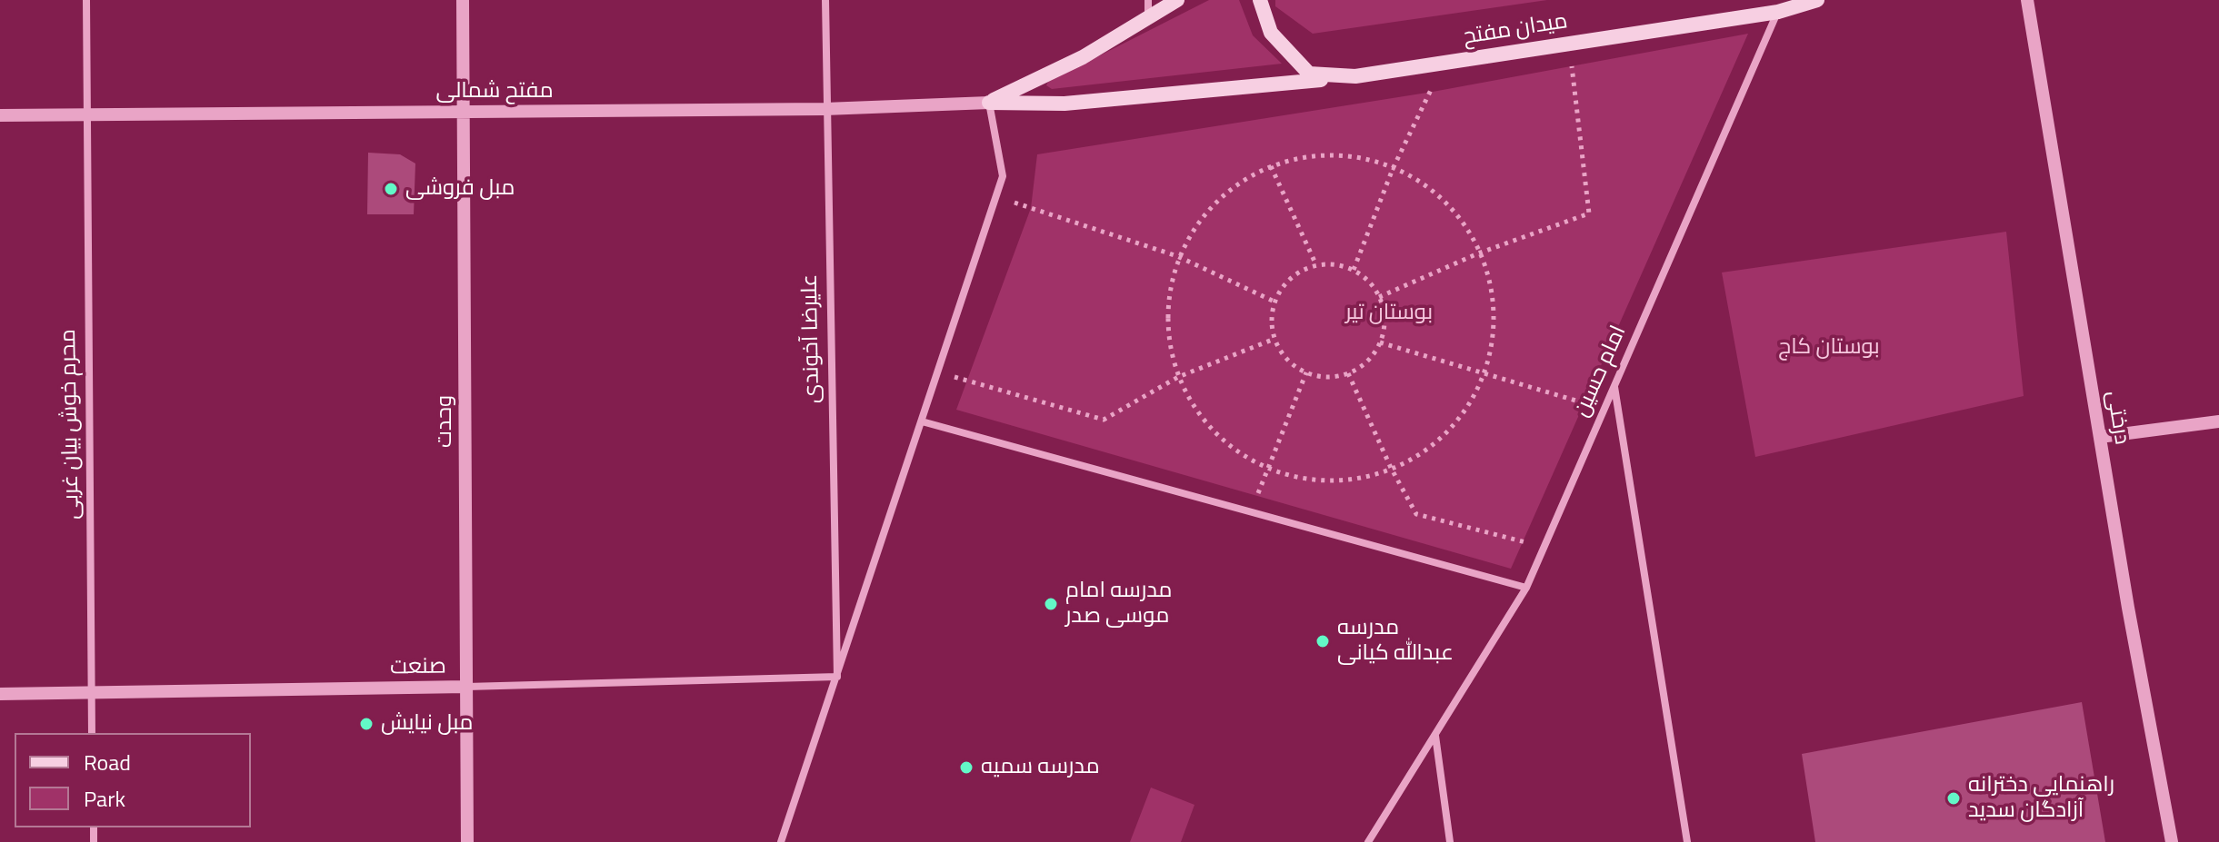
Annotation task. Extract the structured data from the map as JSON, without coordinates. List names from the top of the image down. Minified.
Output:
{"streets":{"main road":["میدان مفتح"],"street":["مفتح شمالی","علیرضا آخوندی","امام حسین","درختی","وحدت","محرم خوش بیان غربی","صنعت"]},"crossings":[["میدان مفتح","امام حسین"],["مفتح شمالی","علیرضا آخوندی"],["مفتح شمالی","وحدت"],["مفتح شمالی","محرم خوش بیان غربی"],["علیرضا آخوندی","صنعت"],["وحدت","صنعت"],["محرم خوش بیان غربی","صنعت"]],"parks":["بوستان تیر","بوستان کاج"],"places":["مبل فروشی","مدرسه امام موسی صدر","مدرسه عبدالله کیانی","مبل نیایش","مدرسه سمیه","راهنمایی دخترانه آزادگان سدید"],"legend":["Road","Park"]}
